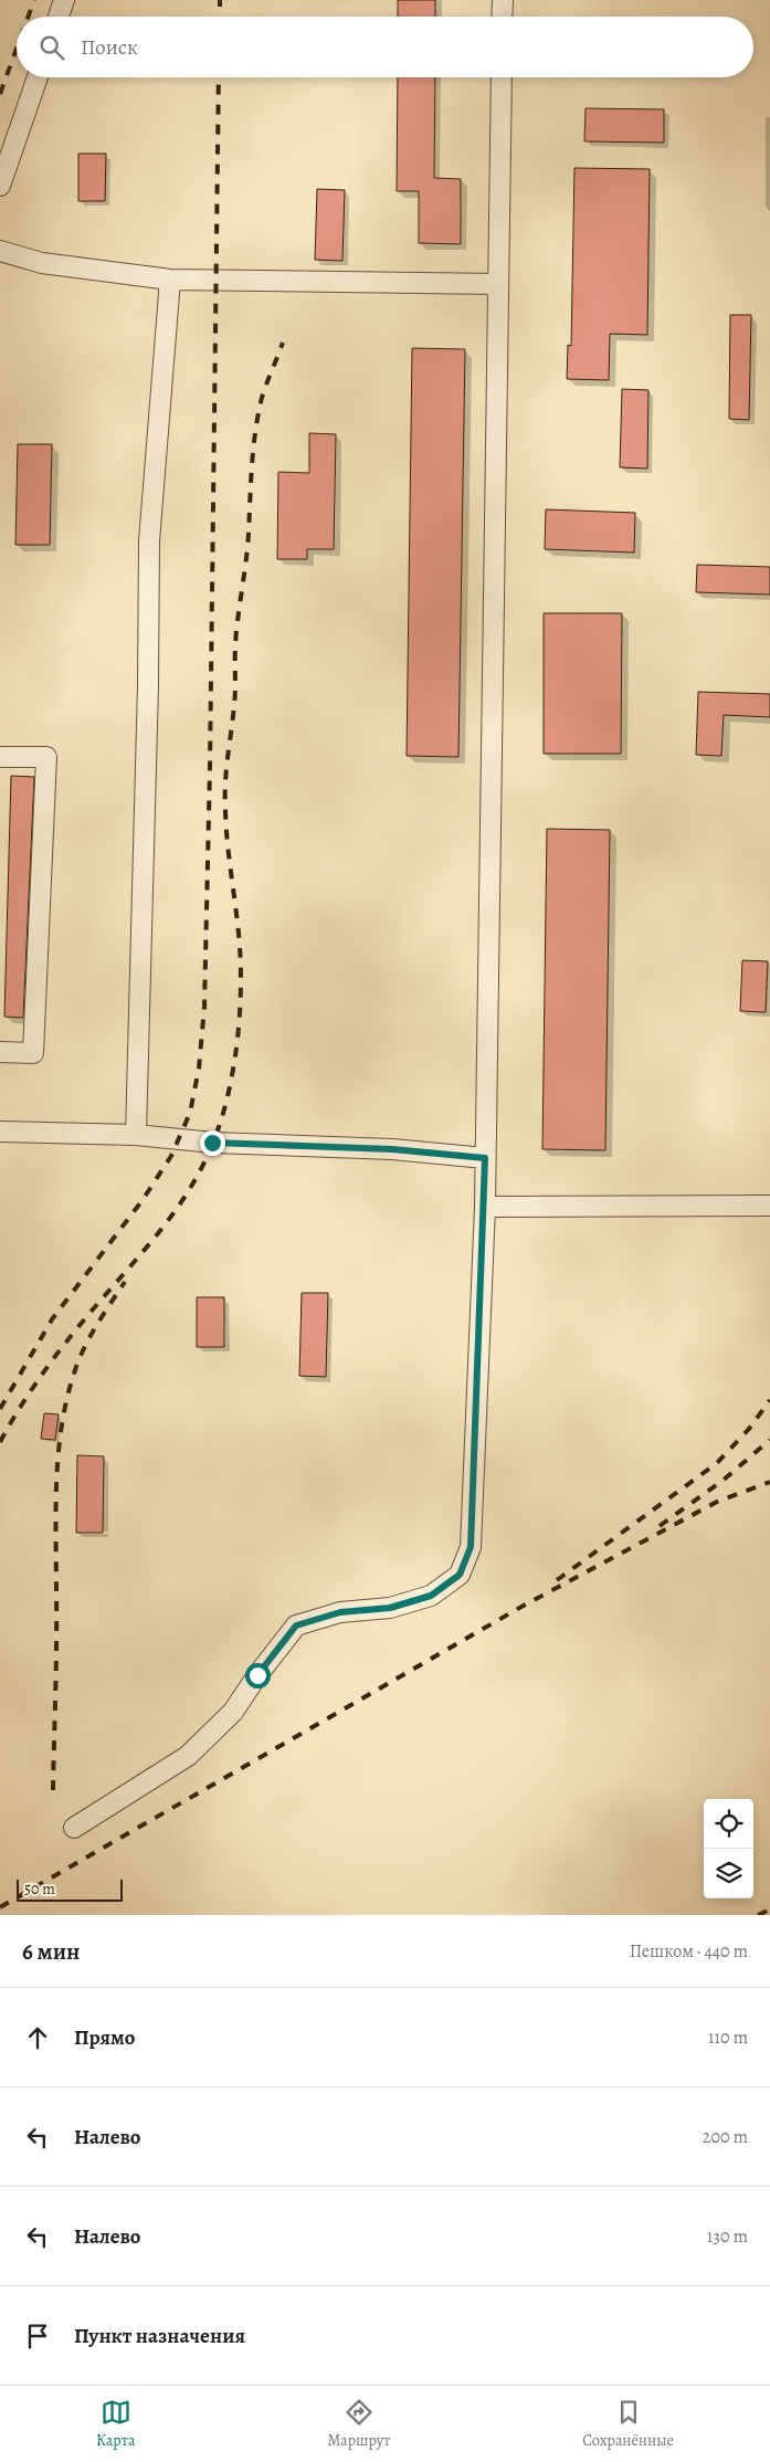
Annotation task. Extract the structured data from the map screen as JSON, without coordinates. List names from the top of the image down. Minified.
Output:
{"scale_bar":"50 m","page":{"search":"Поиск","scale":"50 m","heading":["6 мин","Пешком · 440 m"],"list":[["Прямо","110 m"],["Налево","200 m"],["Налево","130 m"],"Пункт назначения"],"nav":["Карта","Маршрут","Сохранённые"]}}
